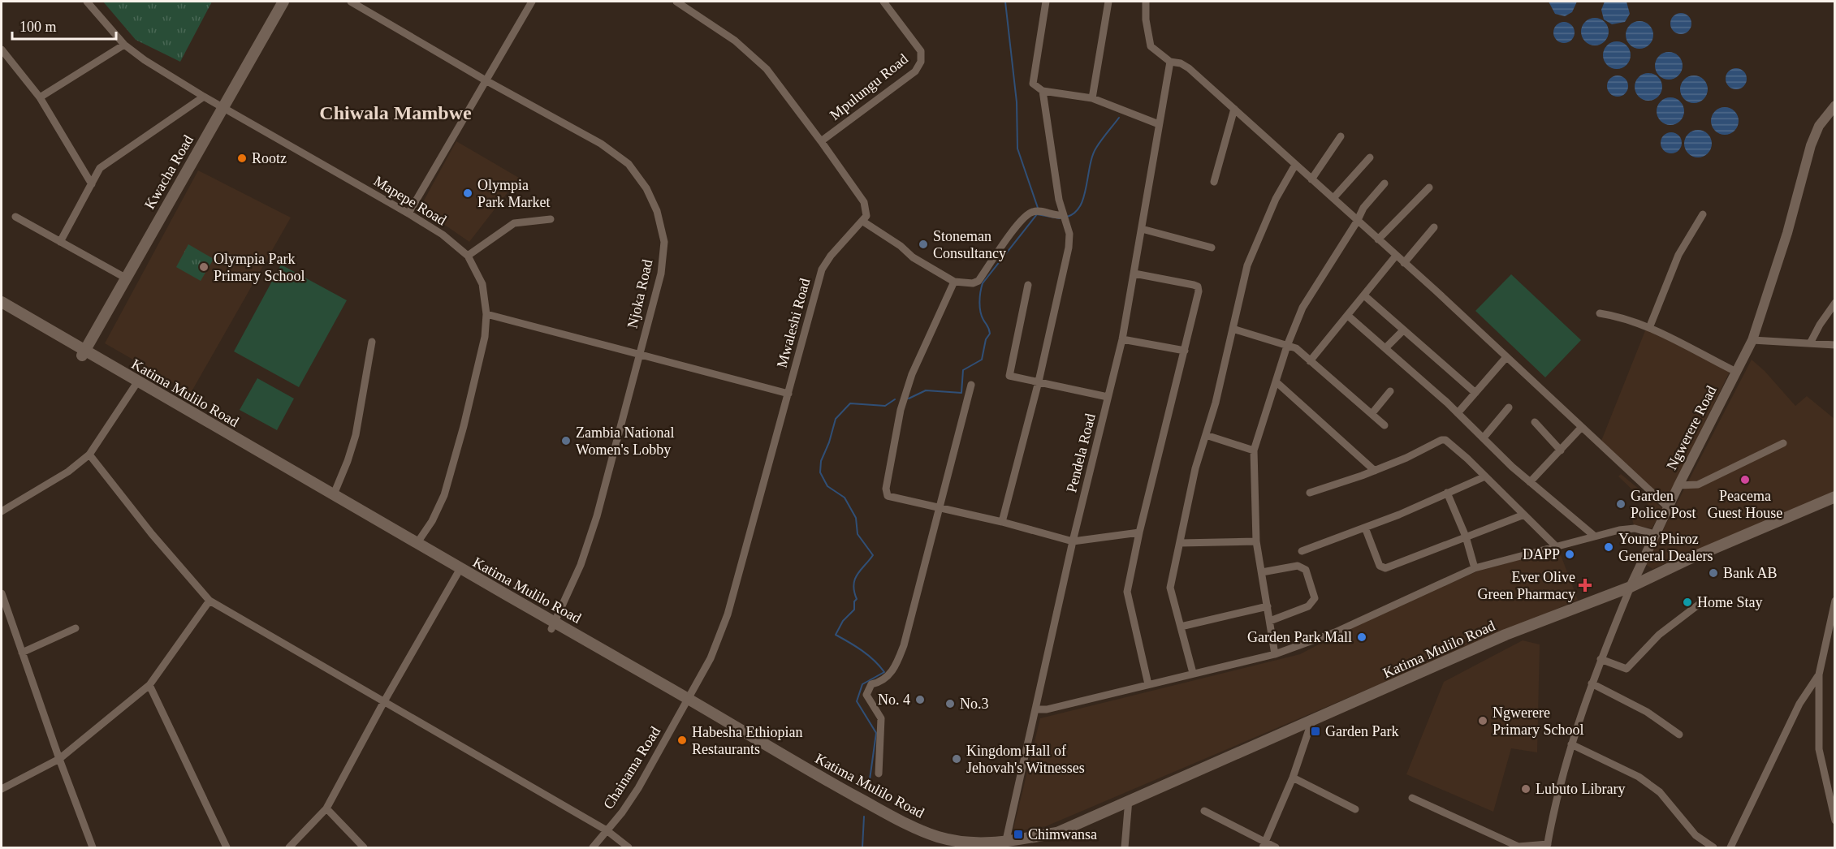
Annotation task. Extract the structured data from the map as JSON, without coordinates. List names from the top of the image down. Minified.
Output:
{"streets":{"main road":["Kwacha Road","Katima Mulilo Road"],"street":["Mpulungu Road","Mapepe Road","Njoka Road","Mwaleshi Road","Ngwerere Road","Pendela Road","Chainama Road"]},"crossings":[["Kwacha Road","Mapepe Road"],["Kwacha Road","Katima Mulilo Road"],["Mapepe Road","Katima Mulilo Road"],["Njoka Road","Katima Mulilo Road"],["Mwaleshi Road","Katima Mulilo Road"],["Mwaleshi Road","Chainama Road"],["Katima Mulilo Road","Ngwerere Road"],["Katima Mulilo Road","Pendela Road"],["Katima Mulilo Road","Chainama Road"]],"districts":["Chiwala Mambwe"],"places":{"other":["Rootz","Olympia Park Market","Stoneman Consultancy","Olympia Park Primary School","Zambia National Women's Lobby","Peacema Guest House","Garden Police Post","Young Phiroz General Dealers","DAPP","Bank AB","Home Stay","Garden Park Mall","No. 4","No.3","Ngwerere Primary School","Habesha Ethiopian Restaurants","Kingdom Hall of Jehovah's Witnesses","Lubuto Library"],"health":["Ever Olive Green Pharmacy"],"transit":["Garden Park","Chimwansa"]},"scale_bar":"100 m"}
